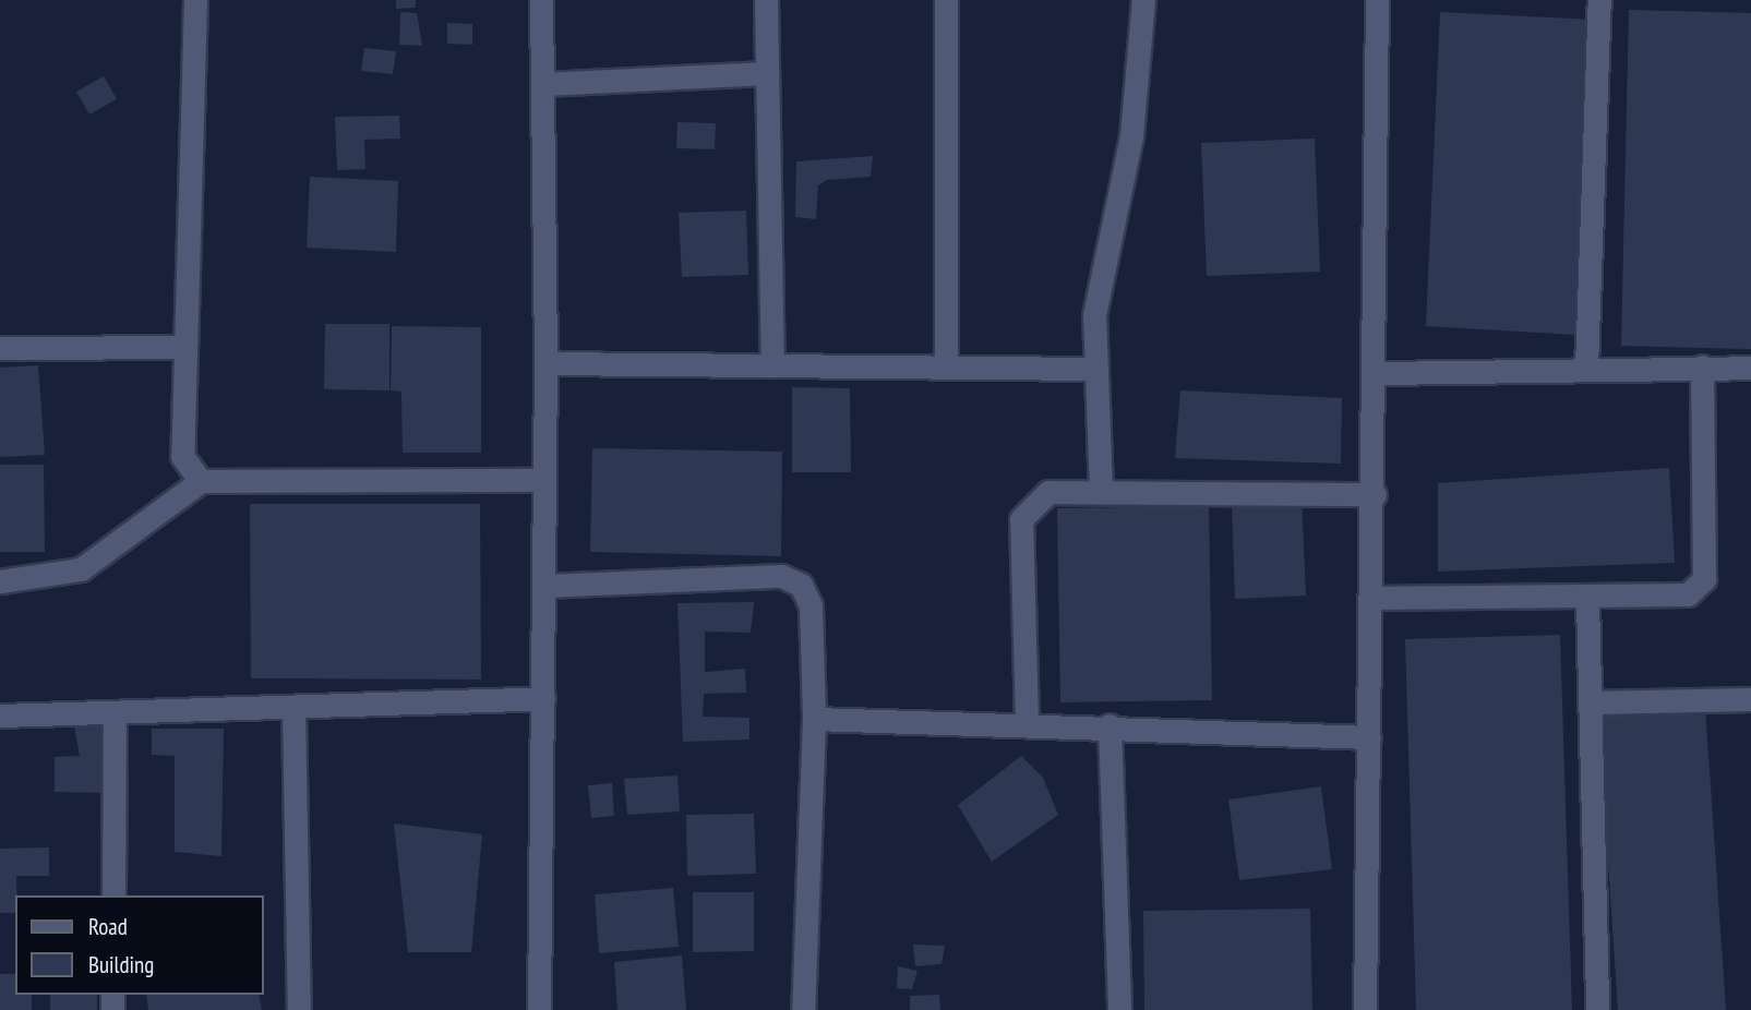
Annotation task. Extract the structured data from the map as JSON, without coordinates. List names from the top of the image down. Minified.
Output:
{"legend":["Road","Building"]}
